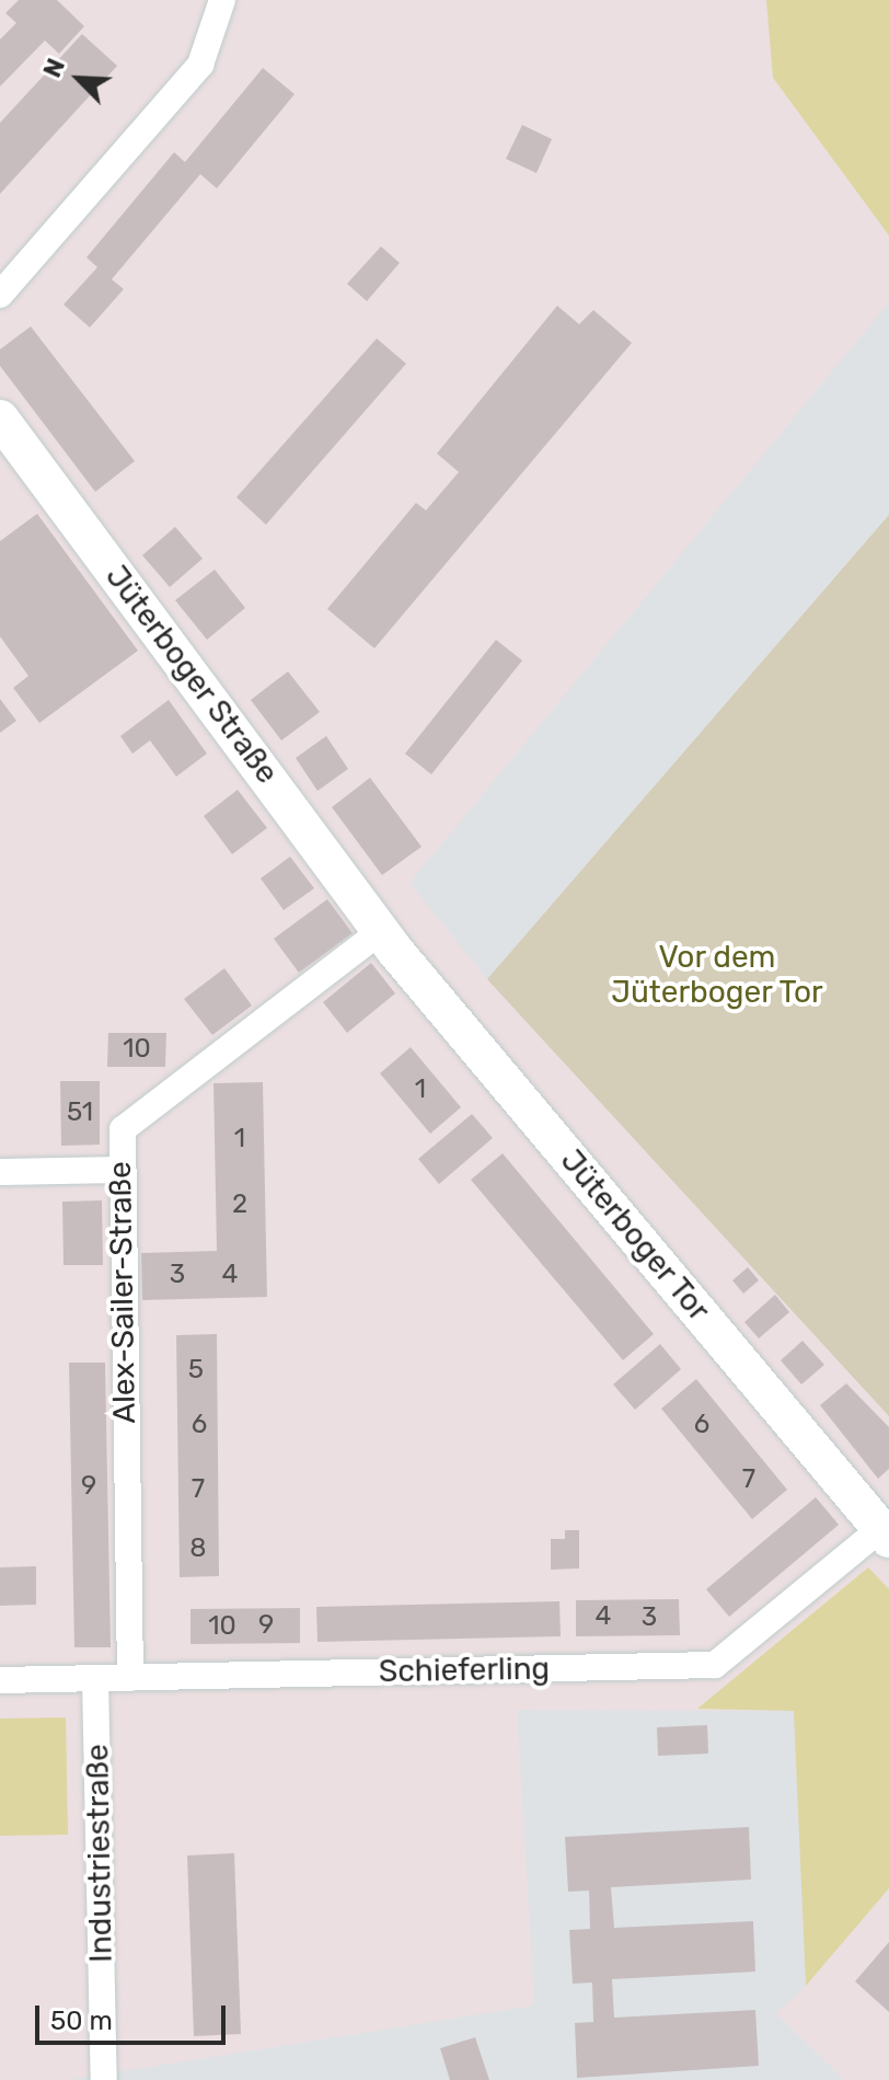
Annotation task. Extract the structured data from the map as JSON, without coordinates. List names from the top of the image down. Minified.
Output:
{"streets":{"main road":["Jüterboger Straße","Jüterboger Tor"],"street":["Alex-Sailer-Straße","Schieferling","Industriestraße"]},"crossings":[["Jüterboger Straße","Jüterboger Tor"],["Jüterboger Straße","Alex-Sailer-Straße"],["Jüterboger Tor","Alex-Sailer-Straße"],["Jüterboger Tor","Schieferling"],["Alex-Sailer-Straße","Schieferling"],["Schieferling","Industriestraße"]],"parks":["Vor dem Jüterboger Tor"],"house_numbers":["10","1","51","1","2","3","4","5","6","6","7","9","7","8","4","3","9","10"],"scale_bar":"50 m","north":"top left"}
